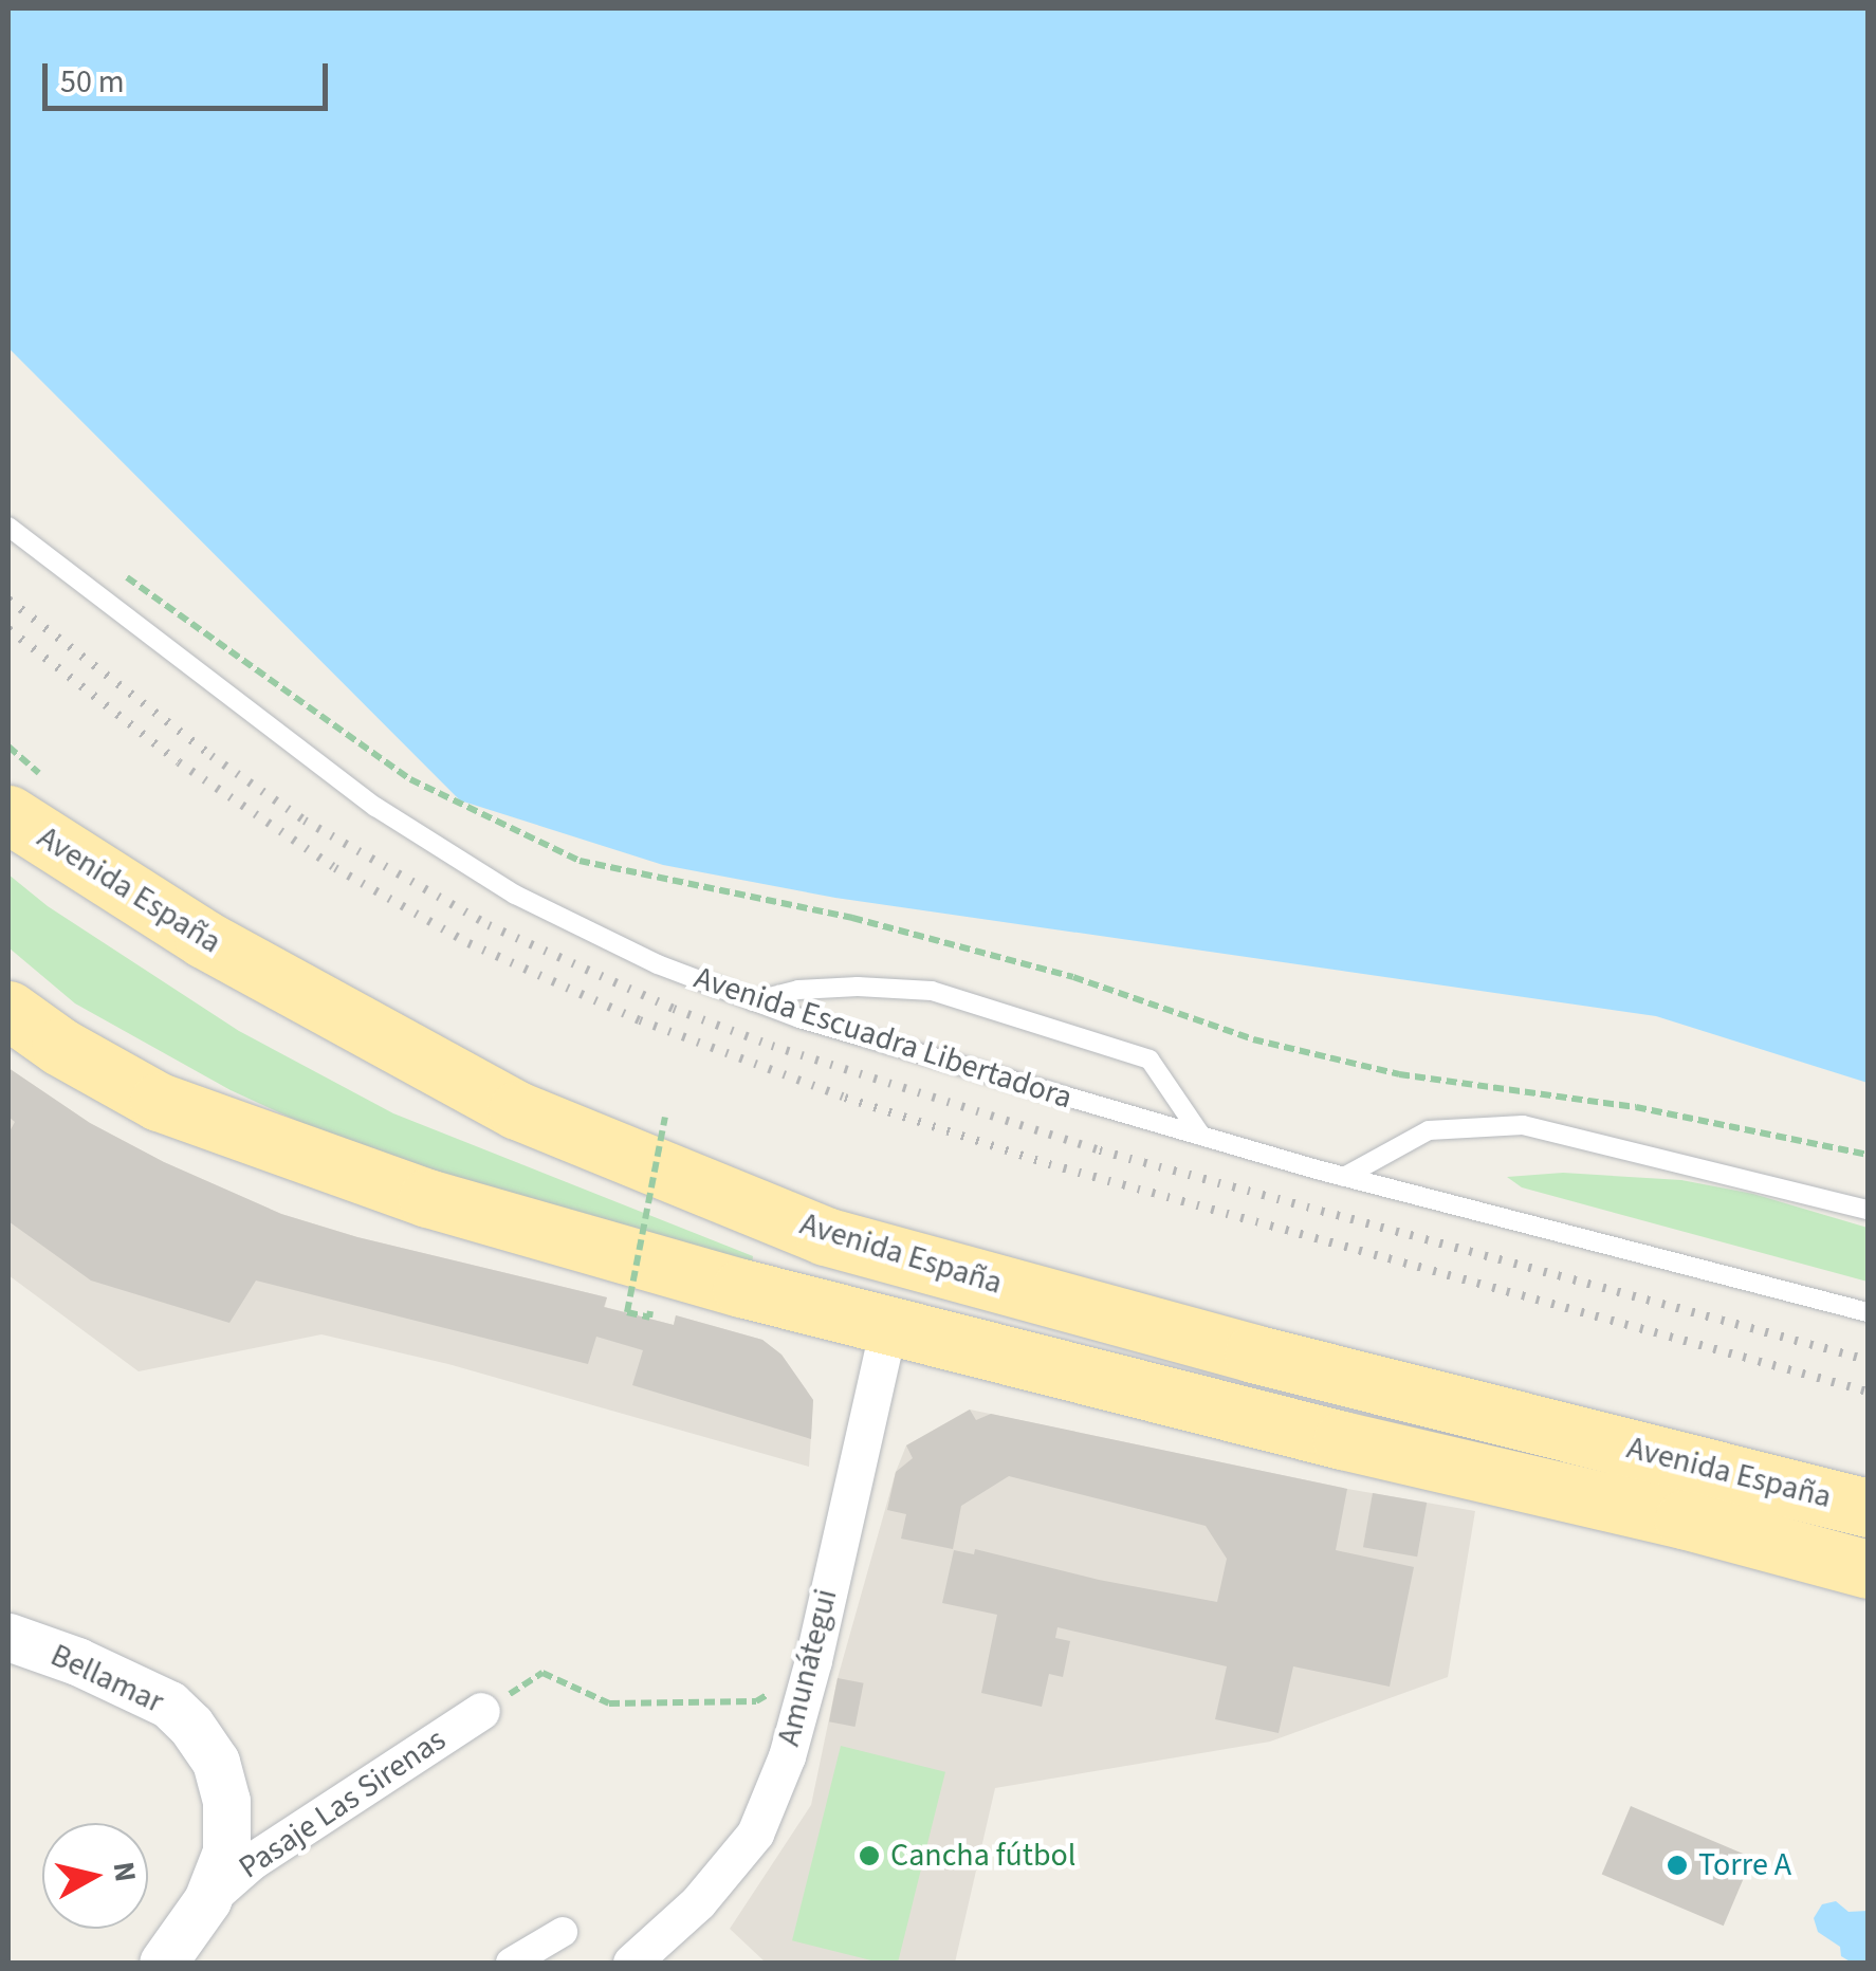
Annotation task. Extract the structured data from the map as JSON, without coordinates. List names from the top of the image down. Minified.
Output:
{"streets":{"main road":["Avenida España"],"street":["Amunátegui","Bellamar","Pasaje Las Sirenas"],"lane":["Avenida Escuadra Libertadora"]},"crossings":[["Avenida España","Amunátegui"],["Bellamar","Pasaje Las Sirenas"]],"places":["Cancha fútbol","Torre A"],"scale_bar":"50 m","north":"right"}
